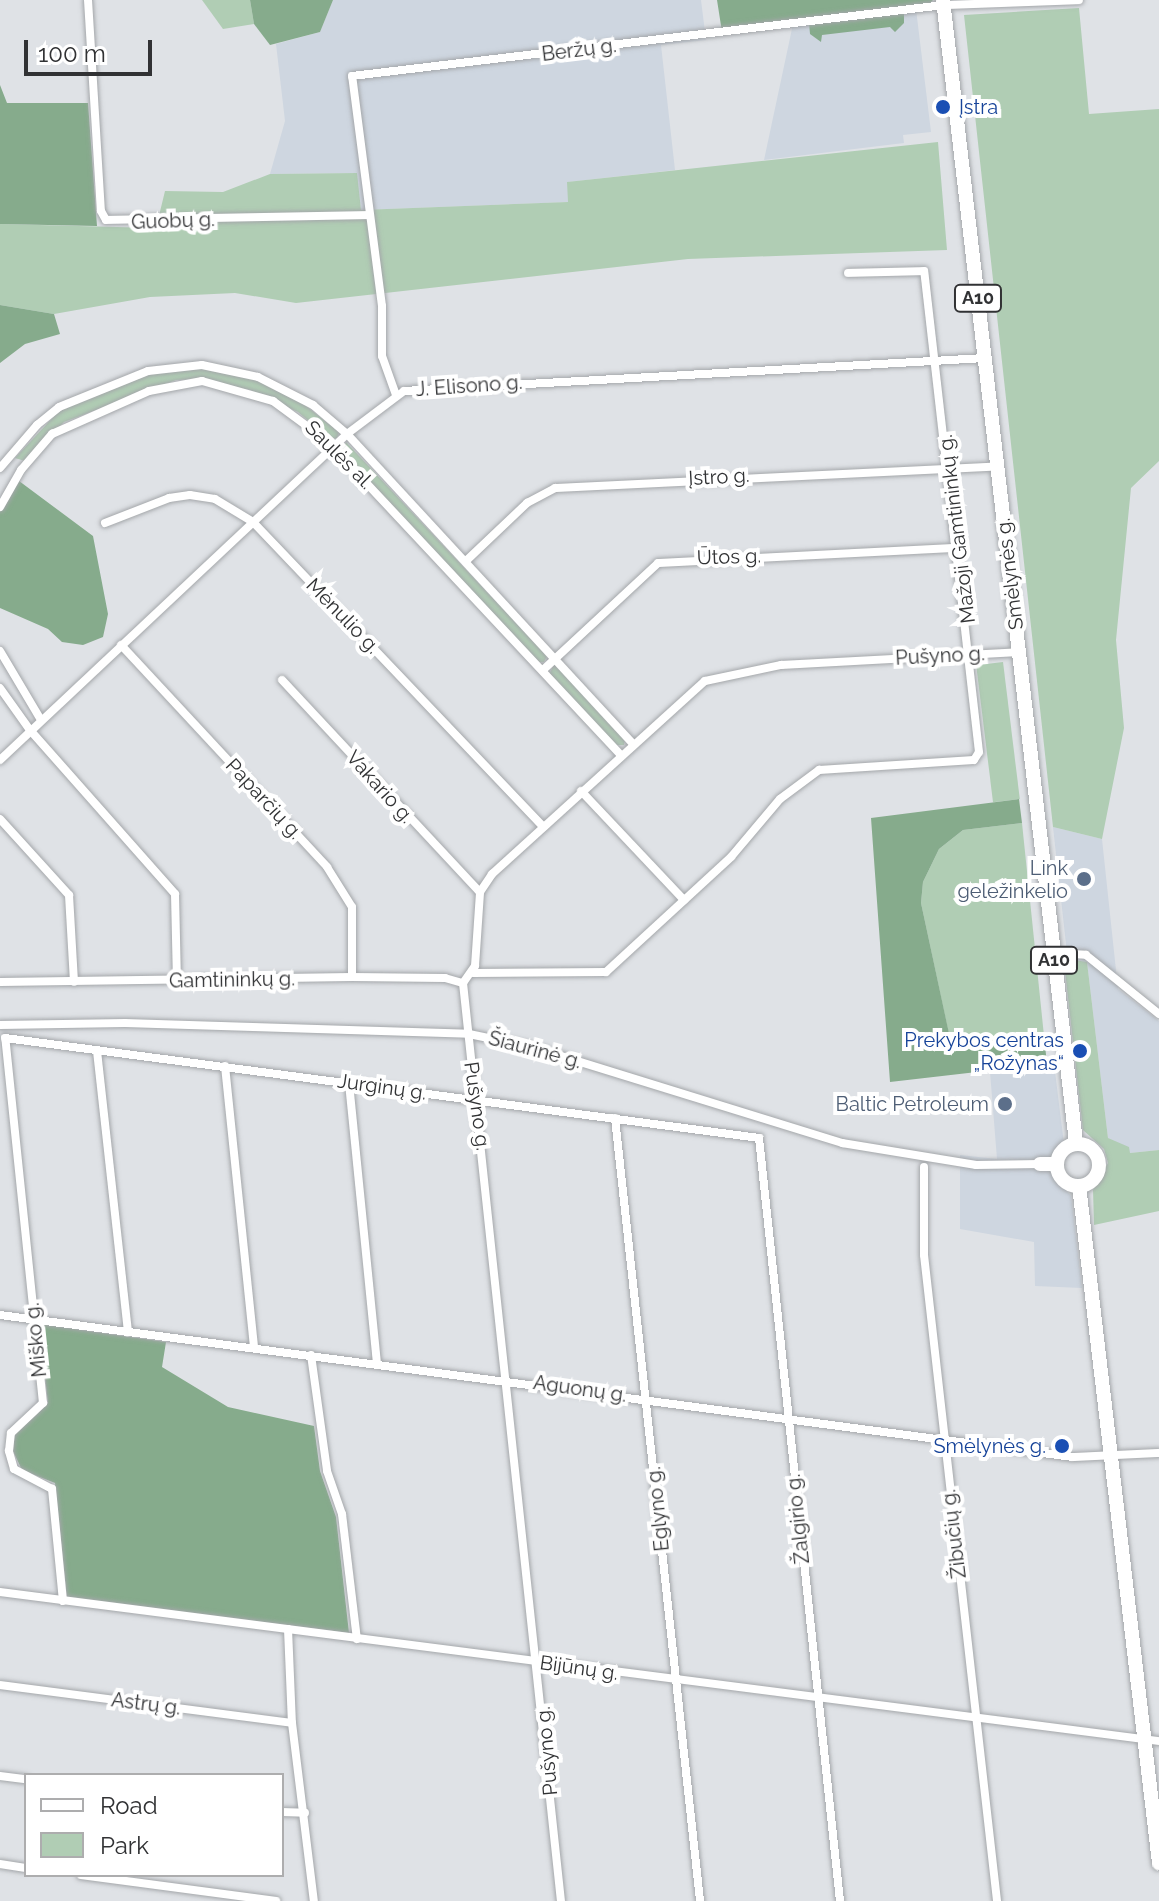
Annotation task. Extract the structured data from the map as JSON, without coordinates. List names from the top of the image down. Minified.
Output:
{"streets":{"main road":["A10","Smėlynės g.","Šiaurinė g."],"street":["Beržų g.","Guobų g.","J. Elisono g.","Saulės al.","Įstro g.","Mažoji Gamtininkų g.","Ūtos g.","Mėnulio g.","Pušyno g.","Vakario g.","Paparčių g.","Gamtininkų g.","Jurginų g.","Miško g.","Aguonų g.","Eglyno g.","Žalgirio g.","Žibučių g.","Bijūnų g.","Astrų g."]},"crossings":[["Beržų g.","Guobų g."],["Beržų g.","Smėlynės g."],["J. Elisono g.","Saulės al."],["J. Elisono g.","Mažoji Gamtininkų g."],["J. Elisono g.","Smėlynės g."],["J. Elisono g.","Mėnulio g."],["J. Elisono g.","Paparčių g."],["Saulės al.","Įstro g."],["Saulės al.","Ūtos g."],["Saulės al.","Pušyno g."],["Įstro g.","Mažoji Gamtininkų g."],["Įstro g.","Smėlynės g."],["Mažoji Gamtininkų g.","Ūtos g."],["Mažoji Gamtininkų g.","Pušyno g."],["Smėlynės g.","Pušyno g."],["Smėlynės g.","Šiaurinė g."],["Mėnulio g.","Pušyno g."],["Pušyno g.","Vakario g."],["Pušyno g.","Gamtininkų g."],["Pušyno g.","Šiaurinė g."],["Pušyno g.","Jurginų g."],["Pušyno g.","Aguonų g."],["Pušyno g.","Bijūnų g."],["Paparčių g.","Gamtininkų g."],["Jurginų g.","Miško g."],["Jurginų g.","Eglyno g."],["Jurginų g.","Žalgirio g."],["Miško g.","Aguonų g."],["Miško g.","Bijūnų g."],["Aguonų g.","Eglyno g."],["Aguonų g.","Žalgirio g."],["Aguonų g.","Žibučių g."],["Eglyno g.","Bijūnų g."],["Žalgirio g.","Bijūnų g."],["Žibučių g.","Bijūnų g."]],"places":["Įstra","Link geležinkelio","Prekybos centras „Rožynas“","Baltic Petroleum","Smėlynės g."],"legend":["Road","Park"],"scale_bar":"100 m"}
